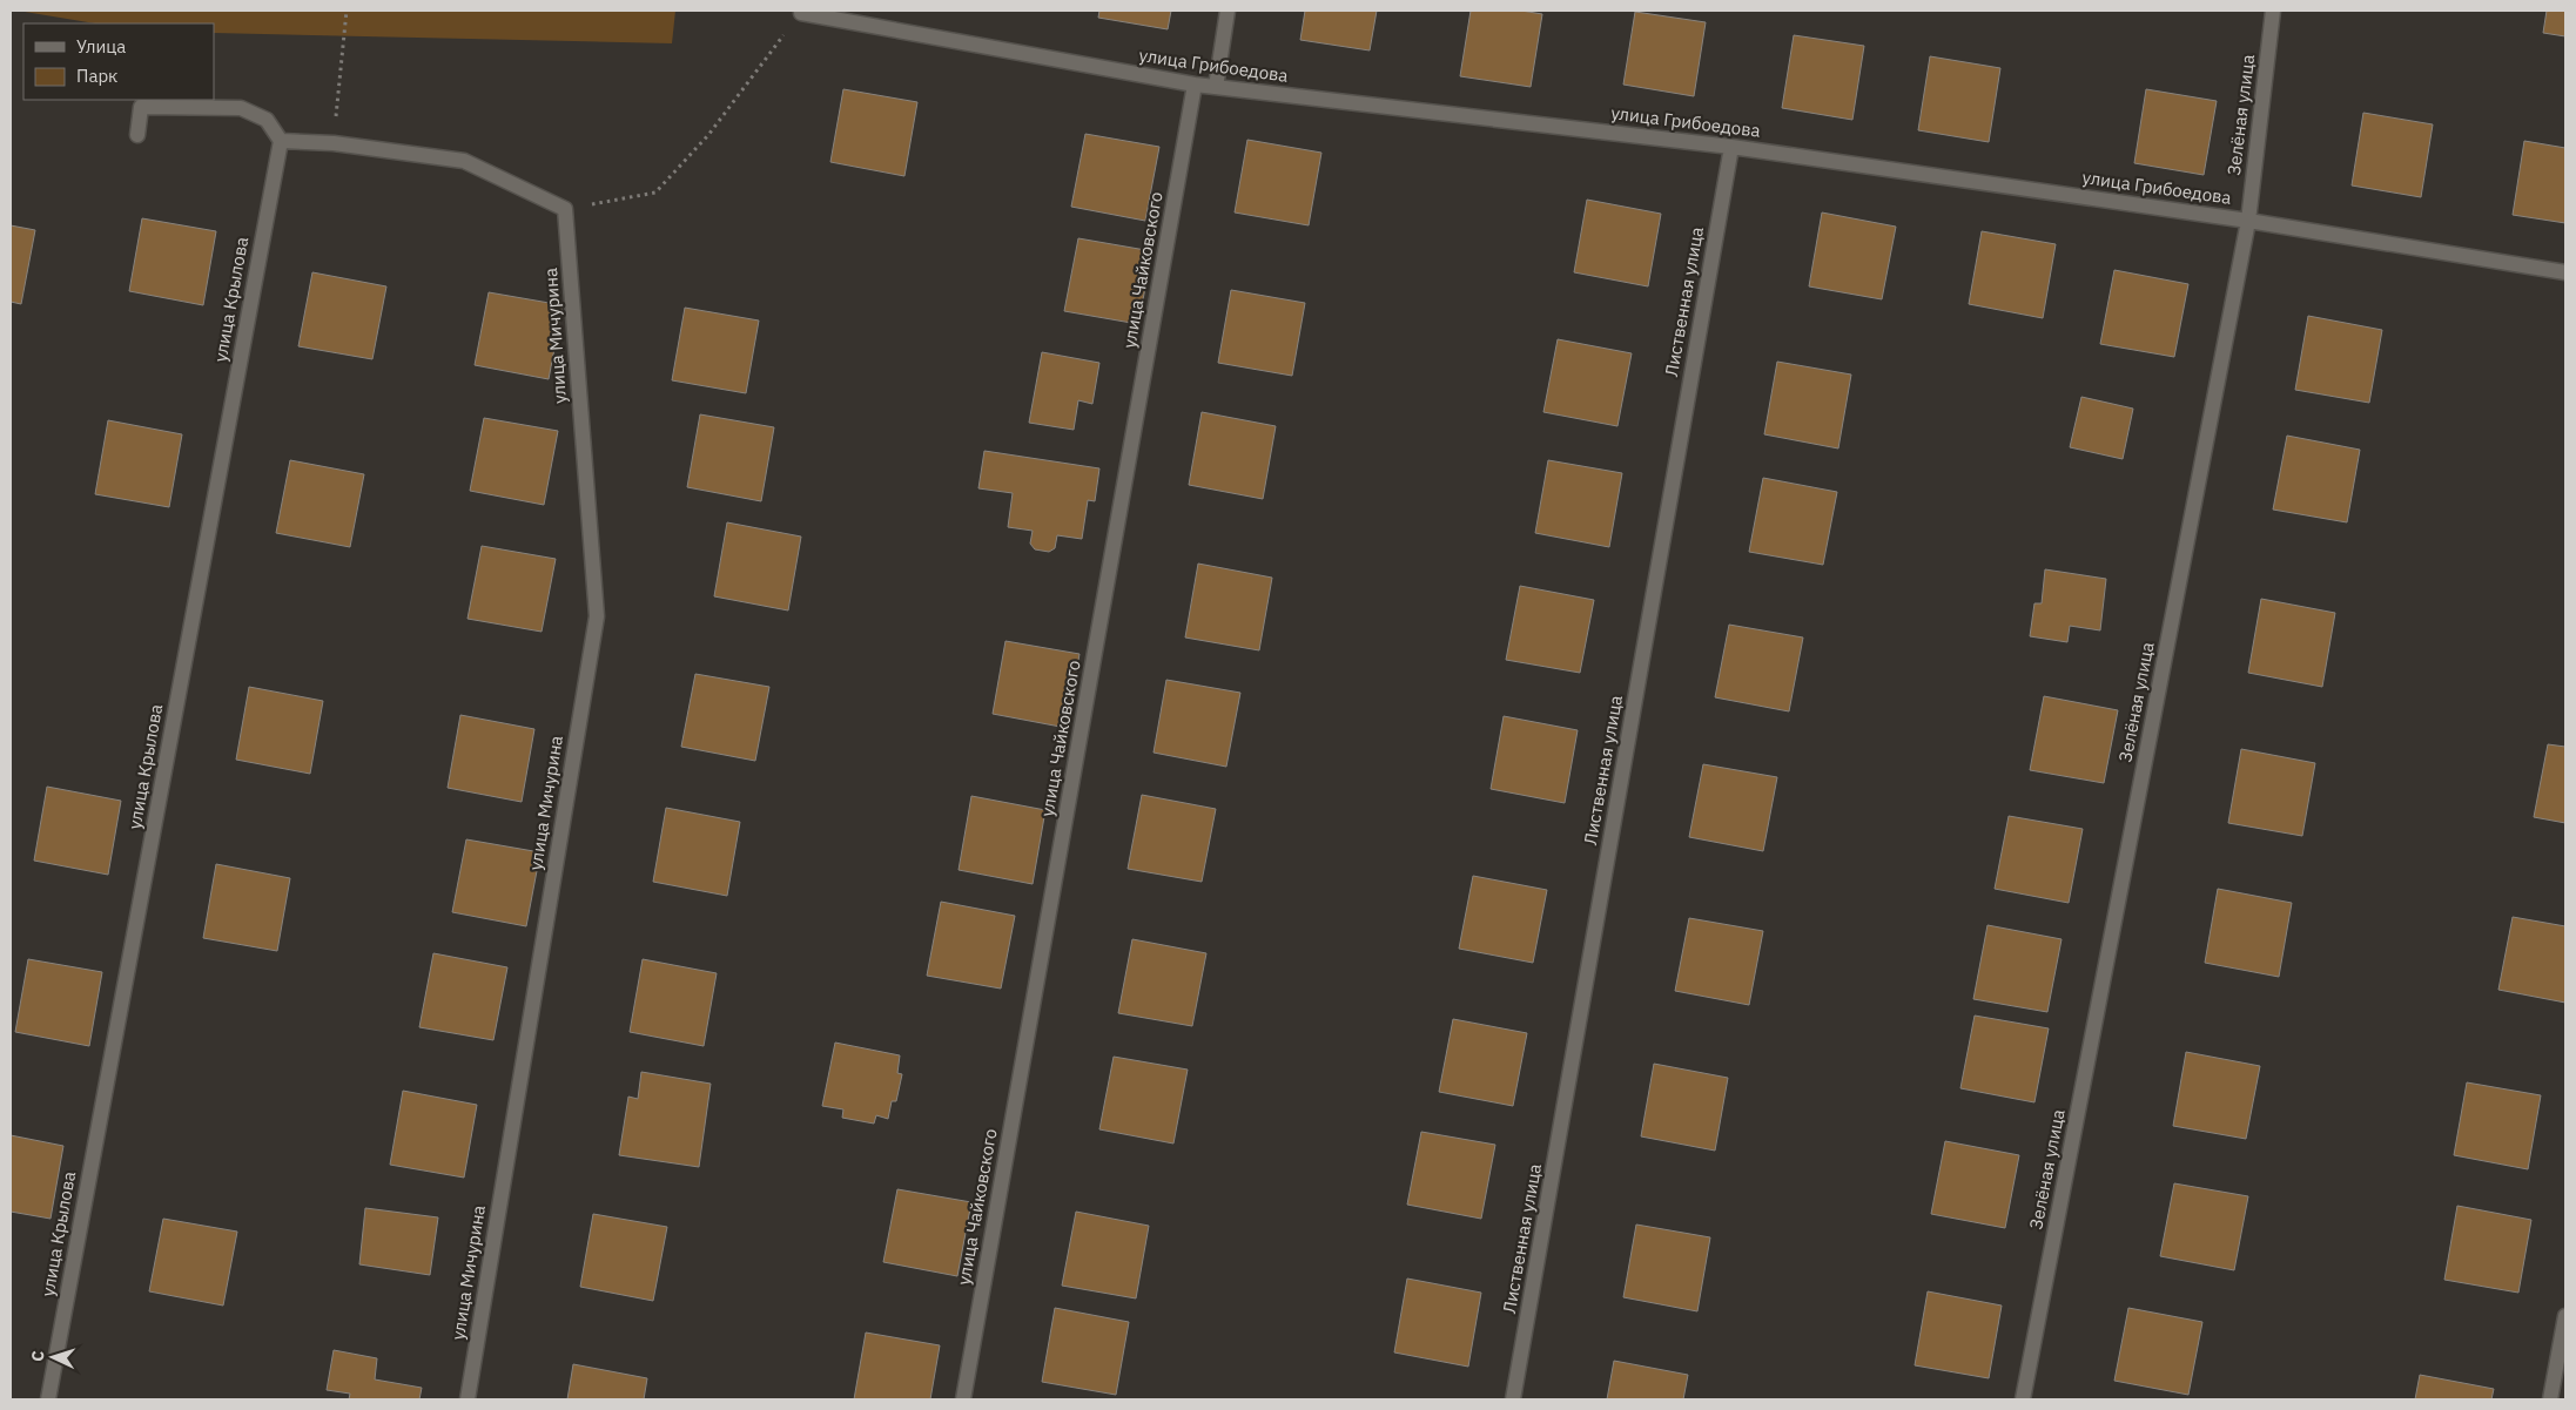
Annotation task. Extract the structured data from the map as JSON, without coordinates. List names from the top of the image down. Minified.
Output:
{"streets":{"street":["улица Грибоедова","Зелёная улица","улица Чайковского","улица Крылова","Лиственная улица","улица Мичурина"]},"crossings":[["улица Грибоедова","Зелёная улица"],["улица Грибоедова","улица Чайковского"],["улица Грибоедова","Лиственная улица"]],"legend":["Улица","Парк"],"north":"left"}
